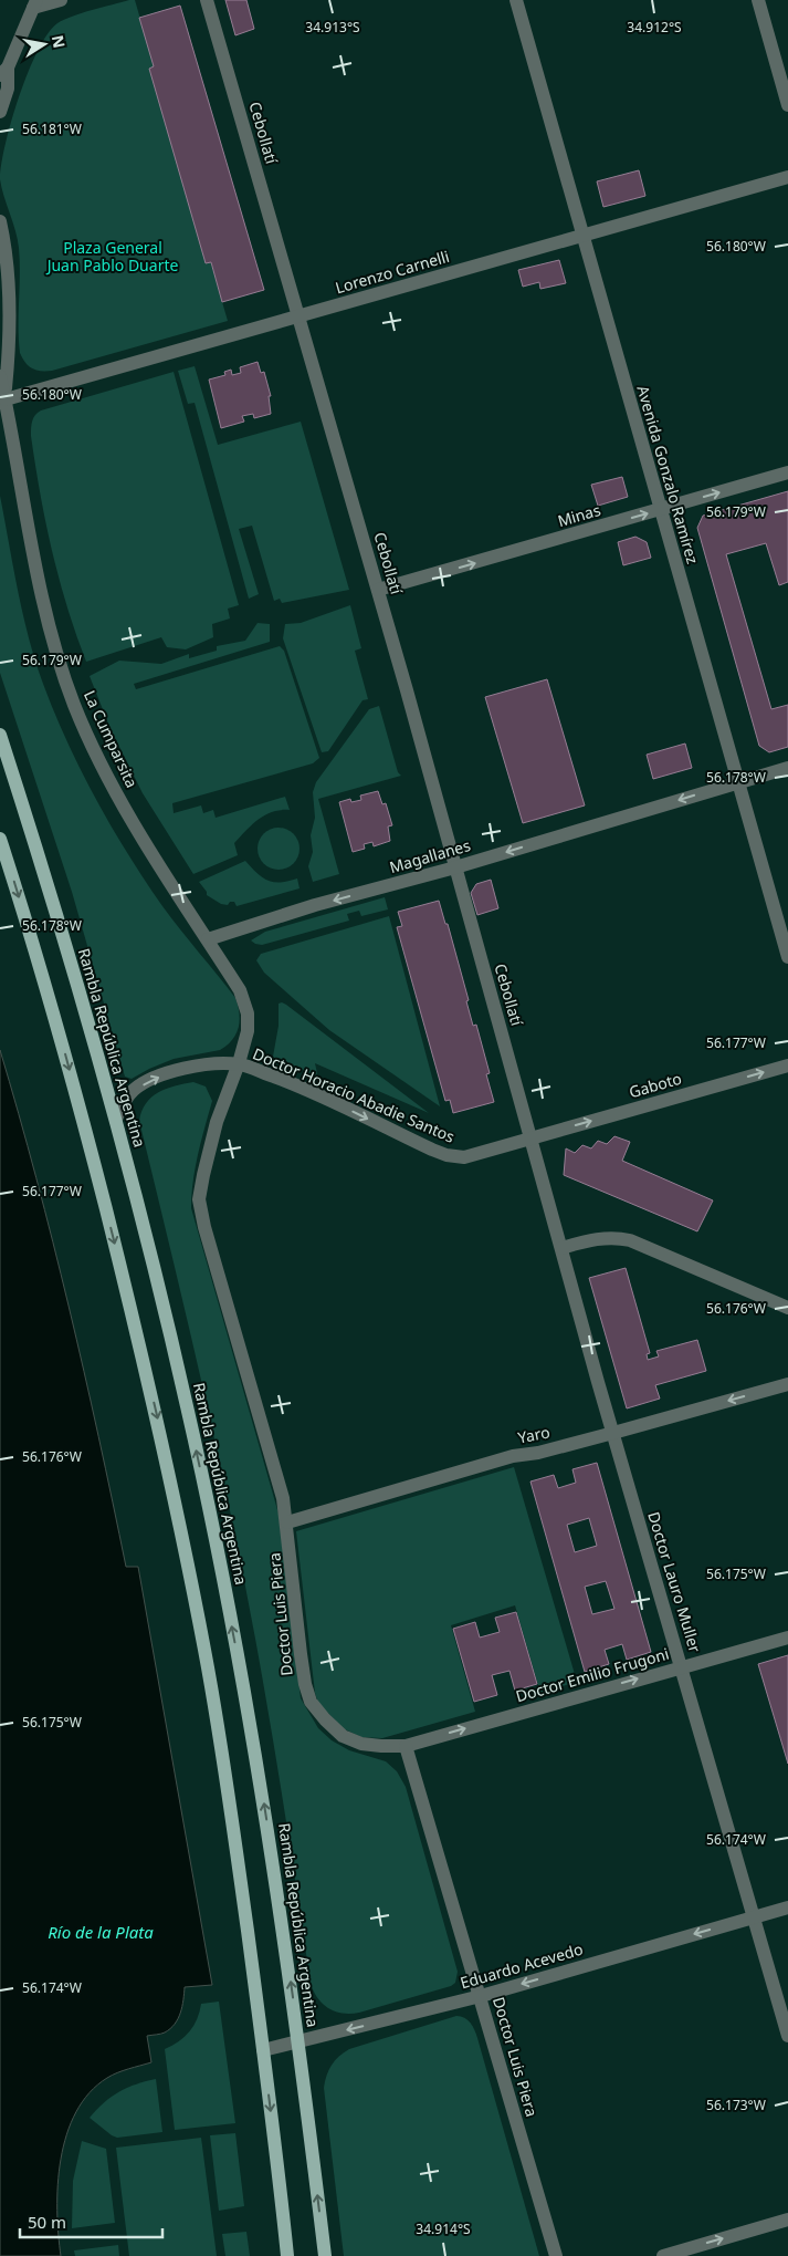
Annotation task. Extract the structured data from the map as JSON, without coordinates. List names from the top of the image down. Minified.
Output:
{"streets":{"main road":["Rambla República Argentina"],"street":["Cebollatí","Lorenzo Carnelli","Avenida Gonzalo Ramírez","Minas","La Cumparsita","Magallanes","Gaboto","Doctor Horacio Abadie Santos","Yaro","Doctor Lauro Muller","Doctor Luis Piera","Doctor Emilio Frugoni","Eduardo Acevedo"]},"crossings":[["Cebollatí","Lorenzo Carnelli"],["Cebollatí","Minas"],["Cebollatí","Magallanes"],["Cebollatí","Gaboto"],["Cebollatí","Doctor Horacio Abadie Santos"],["Cebollatí","Doctor Lauro Muller"],["Lorenzo Carnelli","Avenida Gonzalo Ramírez"],["Lorenzo Carnelli","La Cumparsita"],["Avenida Gonzalo Ramírez","Minas"],["Avenida Gonzalo Ramírez","Magallanes"],["La Cumparsita","Magallanes"],["La Cumparsita","Doctor Horacio Abadie Santos"],["La Cumparsita","Doctor Luis Piera"],["Rambla República Argentina","Doctor Horacio Abadie Santos"],["Rambla República Argentina","Eduardo Acevedo"],["Gaboto","Doctor Horacio Abadie Santos"],["Gaboto","Doctor Lauro Muller"],["Doctor Horacio Abadie Santos","Doctor Lauro Muller"],["Doctor Horacio Abadie Santos","Doctor Luis Piera"],["Yaro","Doctor Lauro Muller"],["Yaro","Doctor Luis Piera"],["Doctor Lauro Muller","Doctor Emilio Frugoni"],["Doctor Lauro Muller","Eduardo Acevedo"],["Doctor Luis Piera","Doctor Emilio Frugoni"],["Doctor Luis Piera","Eduardo Acevedo"]],"one_way":["Minas","Magallanes","Gaboto","Doctor Horacio Abadie Santos","Yaro","Doctor Emilio Frugoni","Eduardo Acevedo"],"water":["Río de la Plata"],"parks":["Plaza General Juan Pablo Duarte"],"scale_bar":"50 m","north":"right","coordinates":["34.913°S","34.912°S","56.181°W","56.180°W","56.179°W","56.178°W","56.177°W","56.176°W","56.175°W","56.174°W","56.173°W","34.914°S"]}
